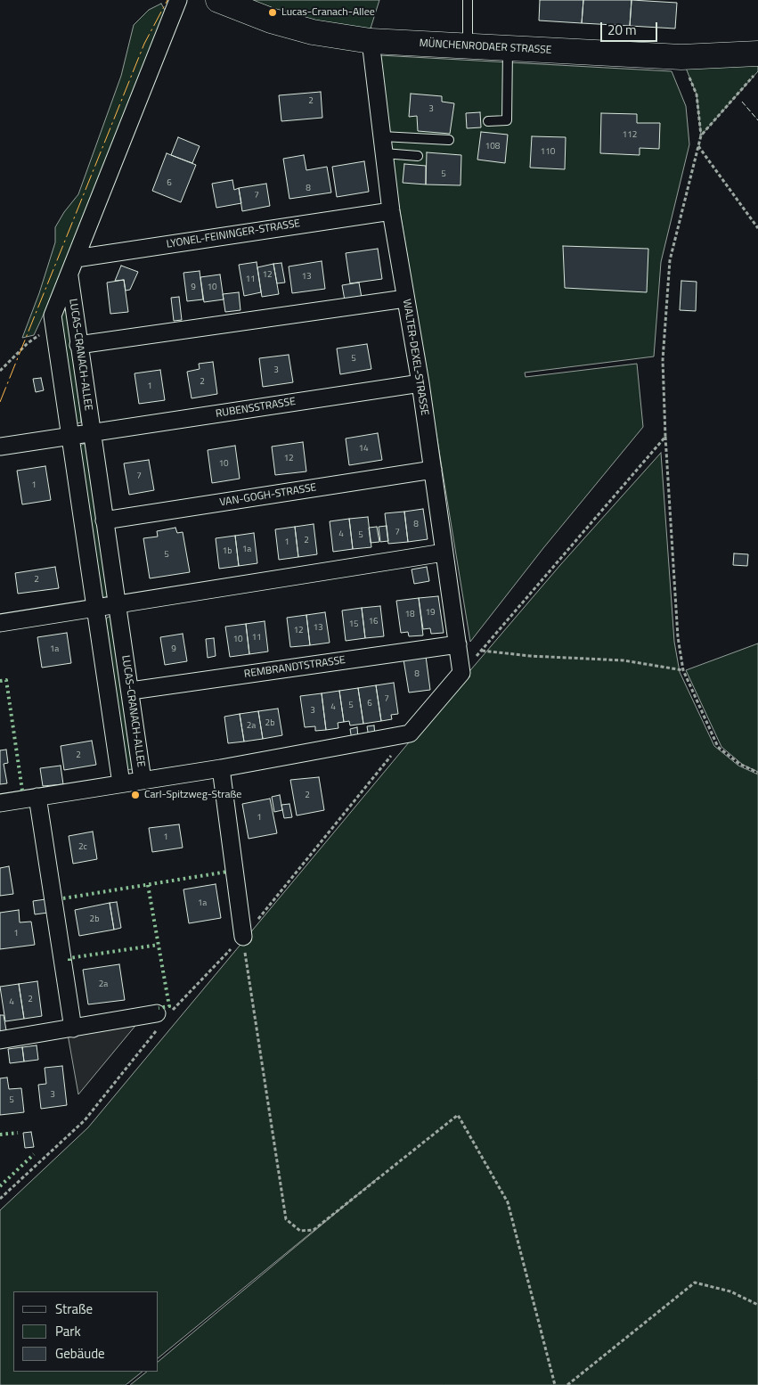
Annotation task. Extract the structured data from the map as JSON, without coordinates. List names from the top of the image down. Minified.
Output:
{"streets":{"street":["MÜNCHENRODAER STRASSE","LYONEL-FEININGER-STRASSE","LUCAS-CRANACH-ALLEE","WALTER-DEXEL-STRASSE","RUBENSSTRASSE","VAN-GOGH-STRASSE","REMBRANDTSTRASSE"]},"crossings":[["MÜNCHENRODAER STRASSE","WALTER-DEXEL-STRASSE"],["LYONEL-FEININGER-STRASSE","LUCAS-CRANACH-ALLEE"],["LYONEL-FEININGER-STRASSE","WALTER-DEXEL-STRASSE"],["LUCAS-CRANACH-ALLEE","RUBENSSTRASSE"],["LUCAS-CRANACH-ALLEE","VAN-GOGH-STRASSE"],["LUCAS-CRANACH-ALLEE","REMBRANDTSTRASSE"],["WALTER-DEXEL-STRASSE","RUBENSSTRASSE"],["WALTER-DEXEL-STRASSE","VAN-GOGH-STRASSE"],["WALTER-DEXEL-STRASSE","REMBRANDTSTRASSE"]],"places":["Lucas-Cranach-Allee","Carl-Spitzweg-Straße"],"house_numbers":["2","3","112","108","110","5","6","8","7","12","13","11","9","10","5","3","2","1","14","12","10","7","1","8","7","4","5","2","1","1a","1b","5","2","19","18","16","15","13","12","11","10","1a","9","8","7","6","5","4","3","2b","2a","2","2","1","1","2c","1a","2b","1","2a","2","4","3","5"],"legend":["Straße","Park","Gebäude"],"scale_bar":"20 m"}
